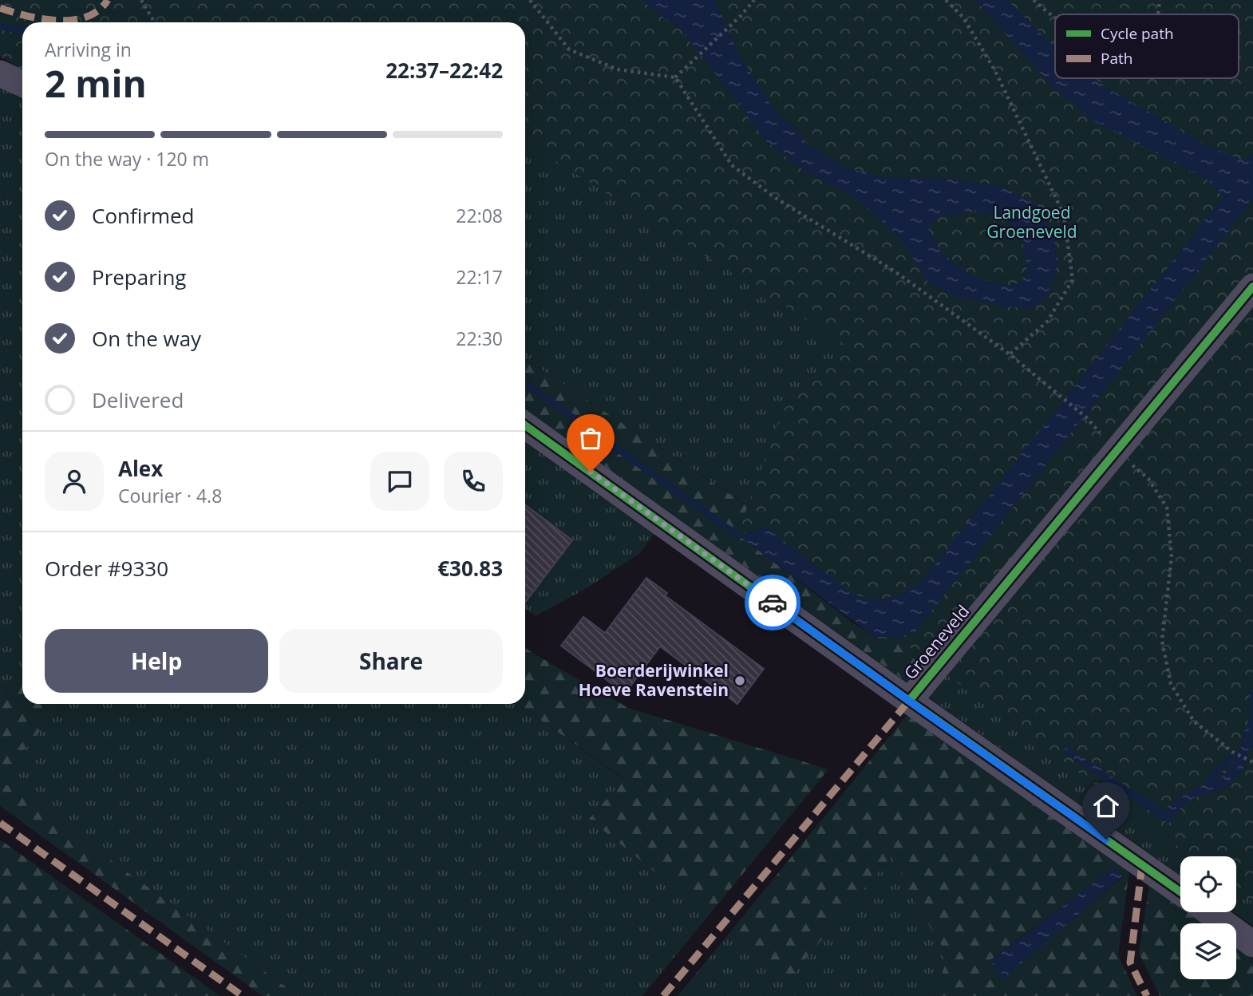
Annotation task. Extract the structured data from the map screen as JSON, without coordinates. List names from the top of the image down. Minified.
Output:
{"streets":{"street":["Groeneveld"]},"parks":["Landgoed Groeneveld"],"places":["Boerderijwinkel Hoeve Ravenstein"],"legend":["Cycle path","Path"],"page":{"heading":["2 min","Arriving in","22:37–22:42"],"panel":["Alex","Courier · 4.8","Order #9330","€30.83"],"bar":"On the way · 120 m","list":[["Confirmed","22:08"],["Preparing","22:17"],["On the way","22:30"],"Delivered"],"buttons":["Help","Share"]}}
